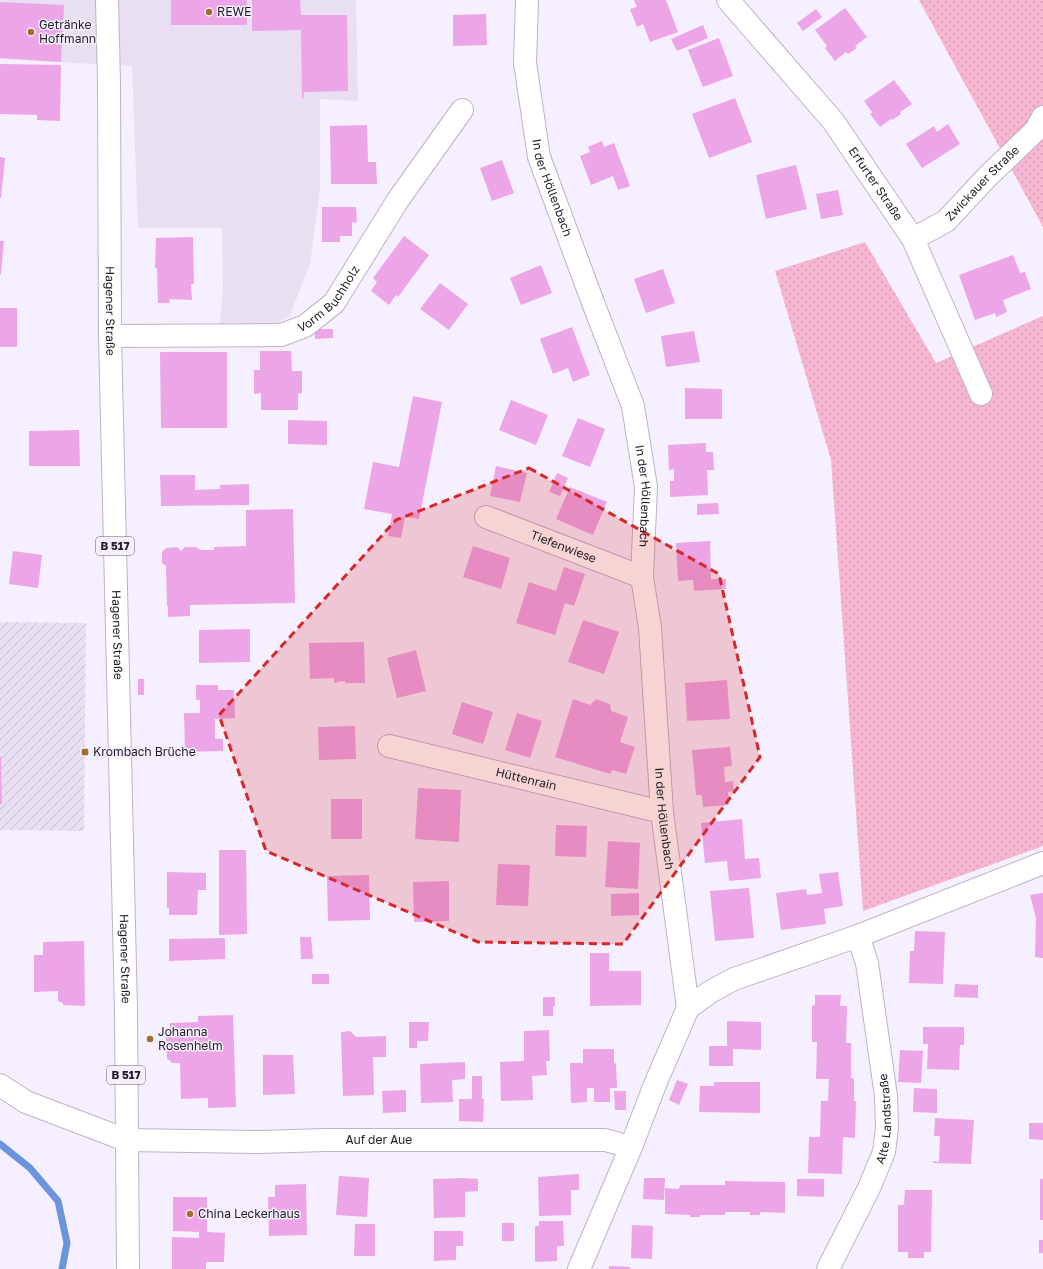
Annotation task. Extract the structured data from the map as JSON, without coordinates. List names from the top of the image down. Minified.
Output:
{"streets":{"street":["Zwickauer Straße","Erfurter Straße","In der Höllenbach","Vorm Buchholz","Hagener Straße","B 517","Tiefenwiese","Hüttenrain","Alte Landstraße","Auf der Aue"]},"crossings":[["Zwickauer Straße","Erfurter Straße"],["In der Höllenbach","Tiefenwiese"],["In der Höllenbach","Hüttenrain"],["Vorm Buchholz","Hagener Straße"],["Hagener Straße","Auf der Aue"]],"places":{"other":["REWE","Getränke Hoffmann","Johanna Rosenhelm","China Leckerhaus"],"transit":["Krombach Brüche"]}}
